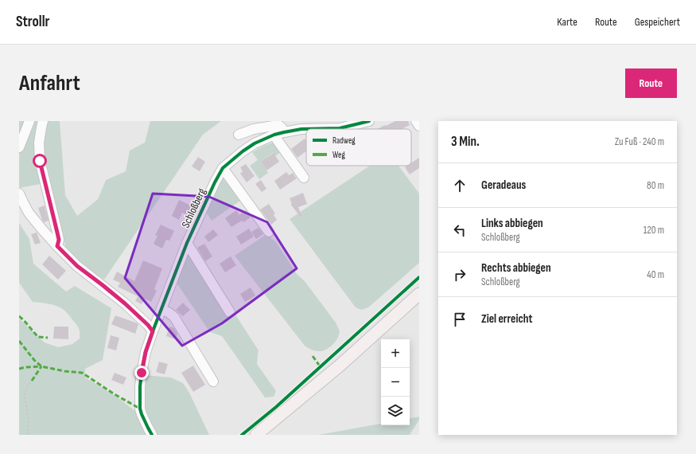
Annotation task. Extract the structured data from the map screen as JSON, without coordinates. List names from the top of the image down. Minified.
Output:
{"streets":{"street":["Schloßberg"]},"legend":["Radweg","Weg"],"page":{"header":"Strollr","nav":["Karte","Route","Gespeichert"],"buttons":"Route","title":"Anfahrt","heading":["3 Min.","Zu Fuß · 240 m"],"list":[["Geradeaus","80 m"],["Links abbiegen","Schloßberg","120 m"],["Rechts abbiegen","Schloßberg","40 m"],"Ziel erreicht"],"map_buttons":["+","−"]}}
